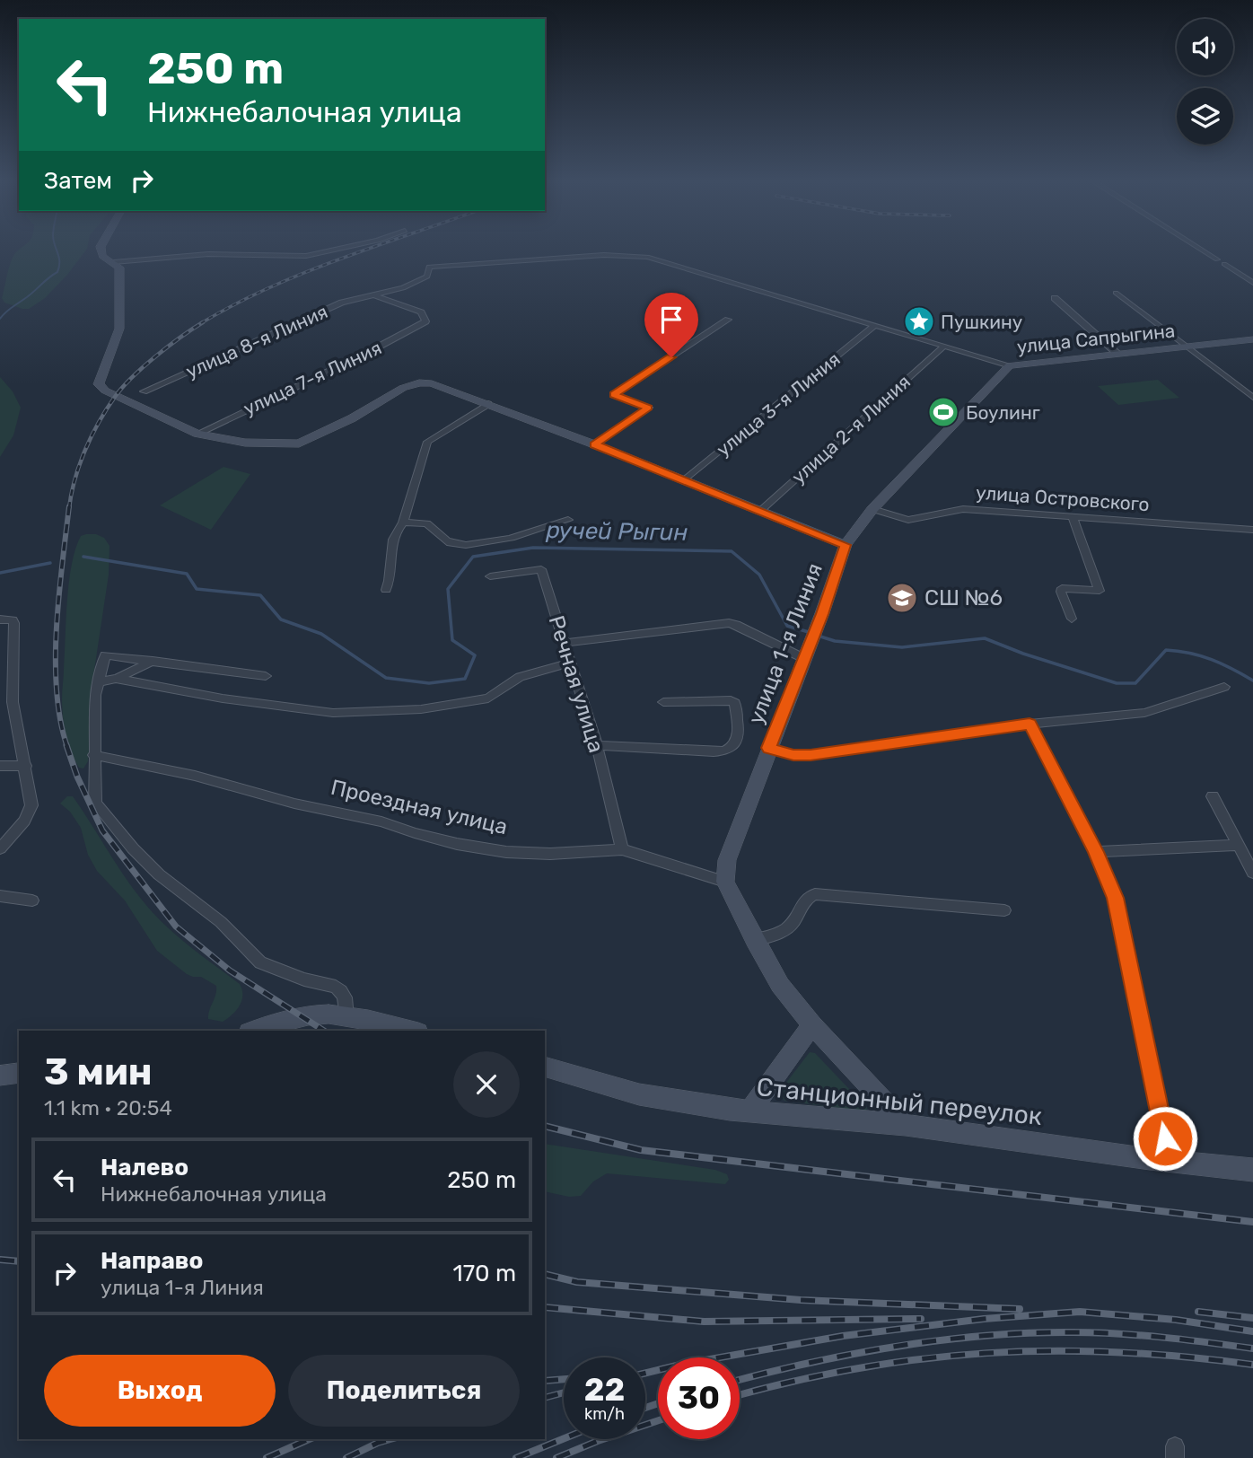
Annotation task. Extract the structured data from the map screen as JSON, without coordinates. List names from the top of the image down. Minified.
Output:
{"streets":{"street":["улица Сапрыгина","улица 8-я Линия","улица 7-я Линия","улица 3-я Линия","улица 2-я Линия","улица Островского","улица 1-я Линия","Речная улица","Проездная улица","Станционный переулок"]},"crossings":[["улица Сапрыгина","улица 8-я Линия"],["улица Сапрыгина","улица 3-я Линия"],["улица Сапрыгина","улица 2-я Линия"],["улица Сапрыгина","улица 1-я Линия"],["улица Островского","улица 1-я Линия"],["улица 1-я Линия","Проездная улица"],["Речная улица","Проездная улица"]],"water":["ручей Рыгин"],"places":{"place":["Пушкину"],"sports":["Боулинг"],"school or university":["СШ №6"]},"page":{"turn":["250 m","Нижнебалочная улица"],"then":"Затем","heading":["3 мин","1.1 km · 20:54"],"list":[{"name":"Налево","note":"Нижнебалочная улица","value":"250 m"},{"name":"Направо","note":"улица 1-я Линия","value":"170 m"}],"buttons":["Выход","Поделиться"],"speed":"22 km/h","limit":"30"}}
